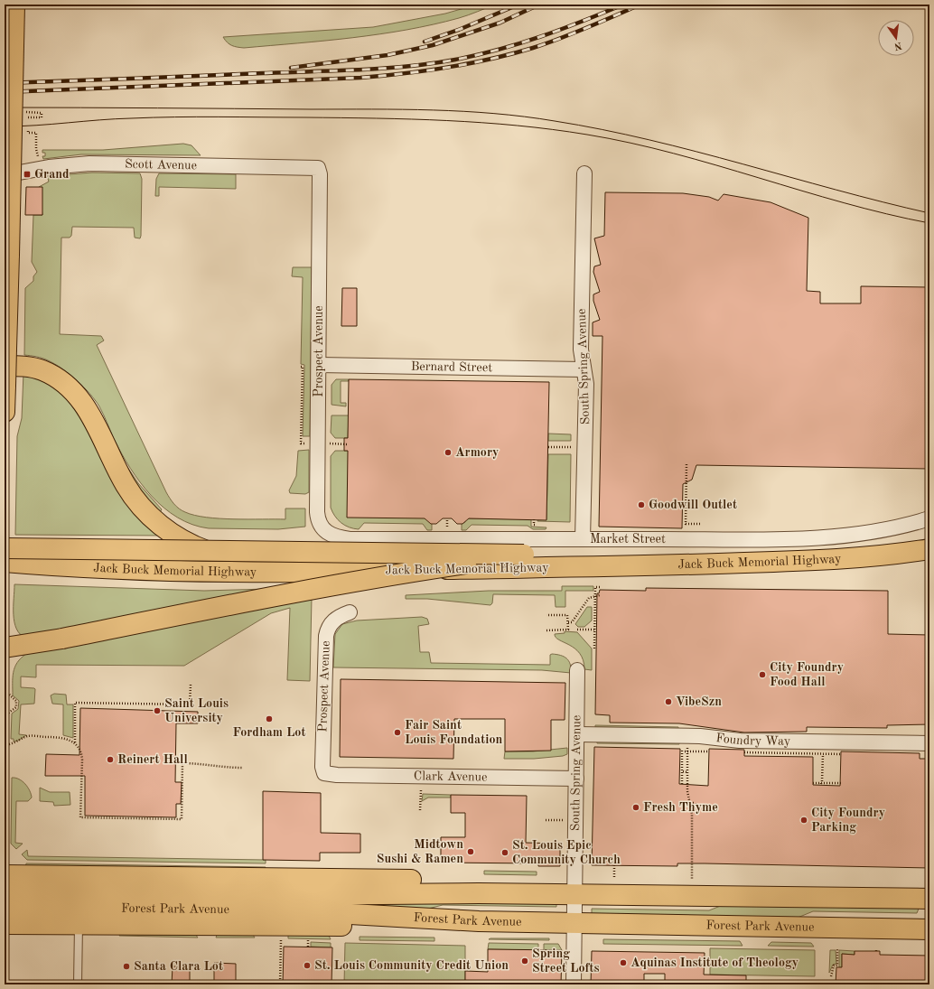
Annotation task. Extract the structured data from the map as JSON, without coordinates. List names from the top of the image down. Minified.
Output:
{"streets":{"main road":["Jack Buck Memorial Highway","Forest Park Avenue"],"street":["Scott Avenue","Prospect Avenue","Bernard Street","South Spring Avenue","Market Street","Foundry Way","Clark Avenue"]},"crossings":[["Scott Avenue","Prospect Avenue"],["Prospect Avenue","Bernard Street"],["Prospect Avenue","Market Street"],["Prospect Avenue","Clark Avenue"],["Bernard Street","South Spring Avenue"],["South Spring Avenue","Market Street"],["South Spring Avenue","Foundry Way"],["South Spring Avenue","Clark Avenue"],["South Spring Avenue","Forest Park Avenue"]],"places":{"transit":["Grand"],"other":["Armory","Goodwill Outlet","City Foundry Food Hall","VibeSzn","Saint Louis University","Fordham Lot","Fair Saint Louis Foundation","Reinert Hall","Fresh Thyme","City Foundry Parking","Midtown Sushi & Ramen","St. Louis Epic Community Church","Spring Street Lofts","Aquinas Institute of Theology","St. Louis Community Credit Union","Santa Clara Lot"]},"north":"bottom"}
